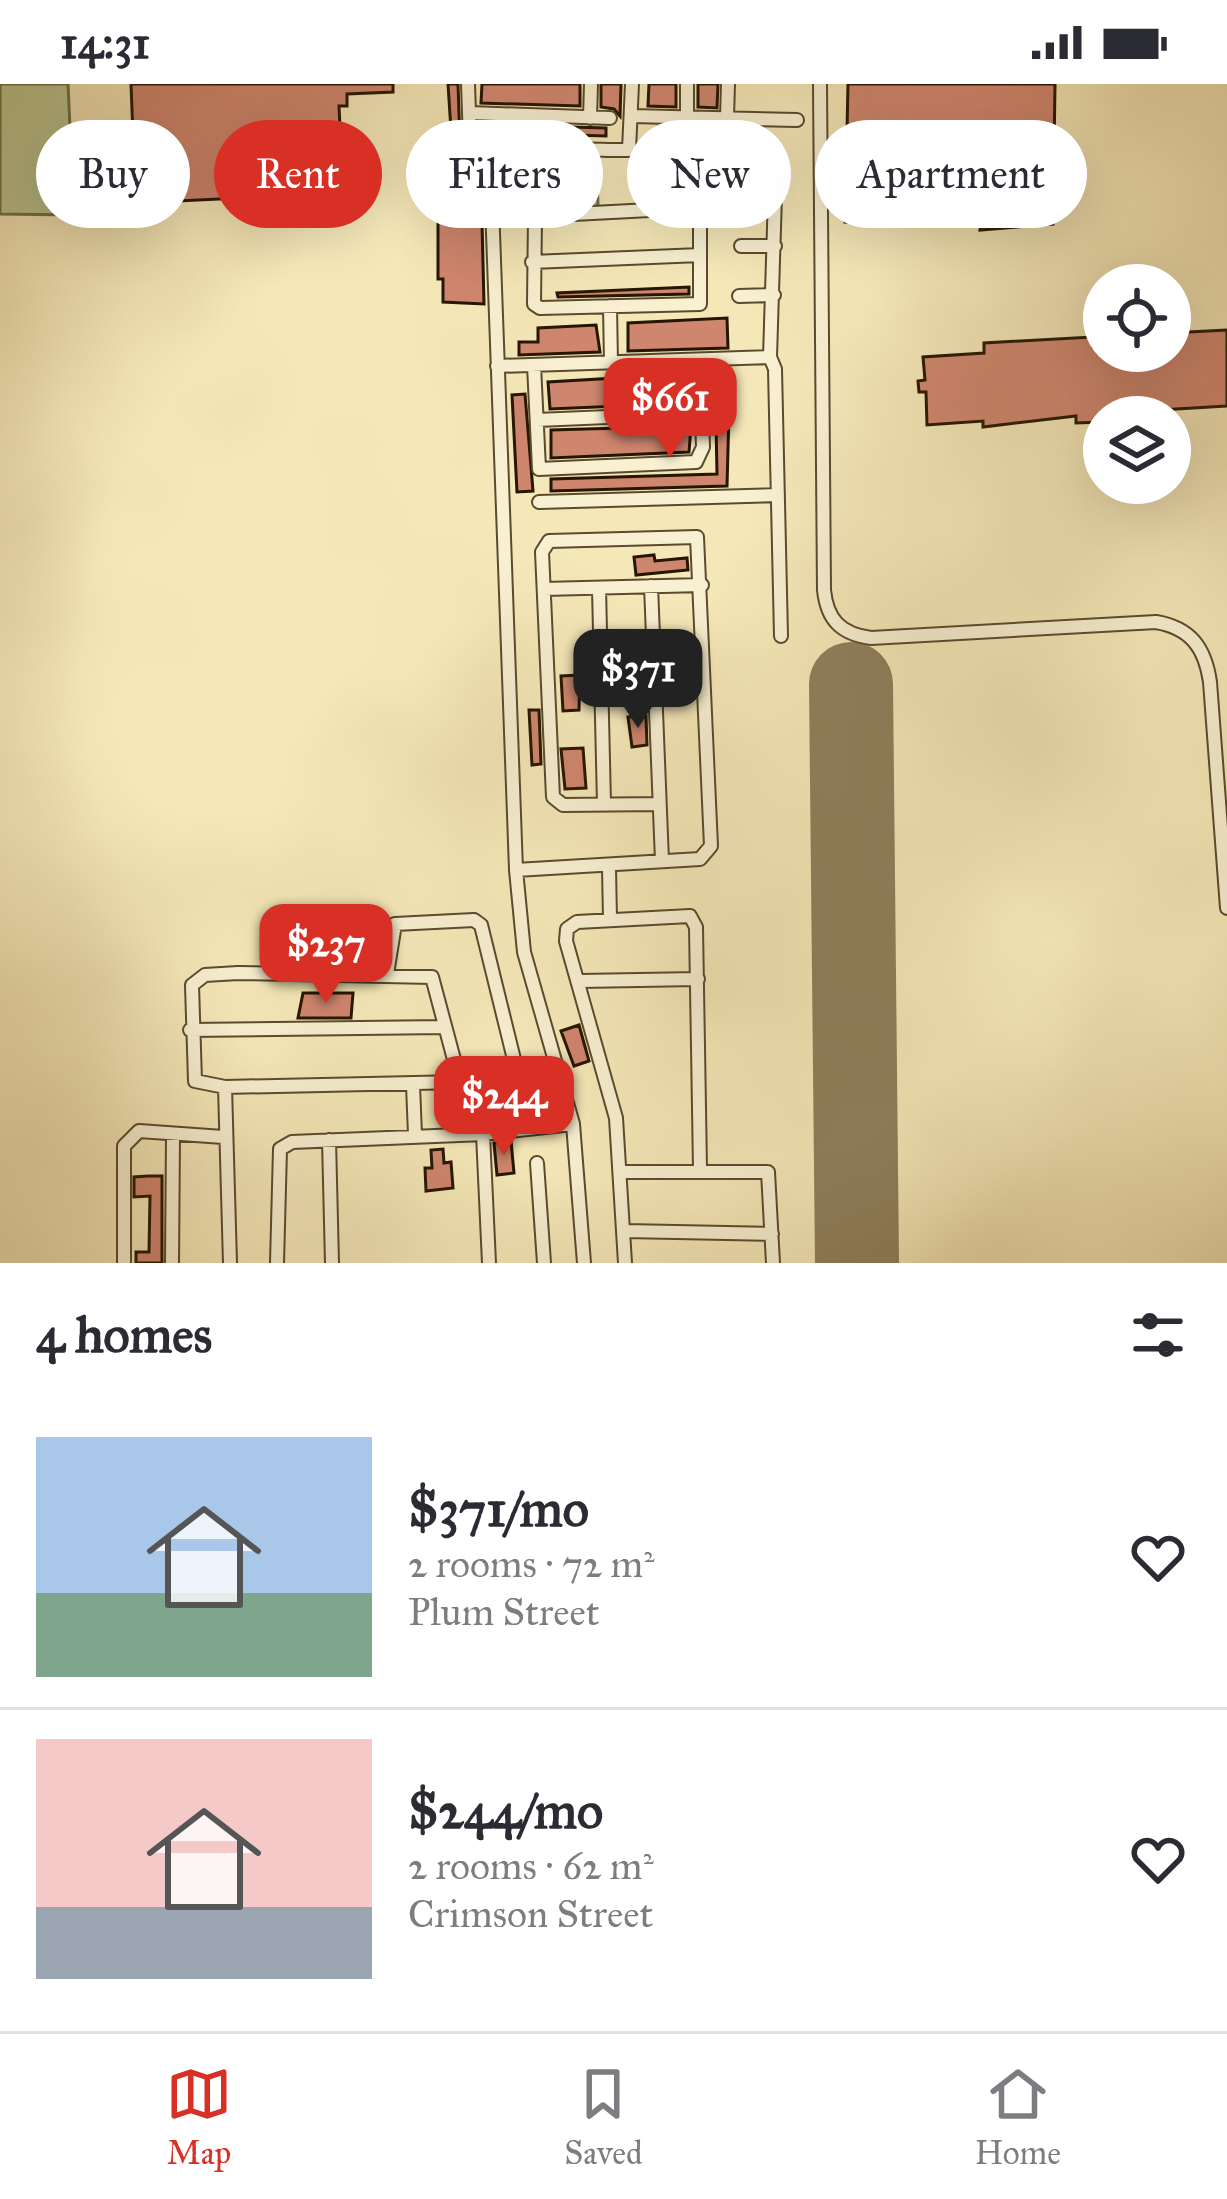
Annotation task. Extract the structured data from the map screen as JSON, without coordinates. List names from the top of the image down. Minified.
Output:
{"page":{"status":"14:31","chip":["Buy","Rent","Filters","New","Apartment"],"price":["$661","$371","$237","$244"],"heading":"4 homes","list":[{"name":"$371/mo","note":"2 rooms · 72 m² · Plum Street"},{"name":"$244/mo","note":"2 rooms · 62 m² · Crimson Street"}],"tabs":["Map","Saved","Home"]}}
